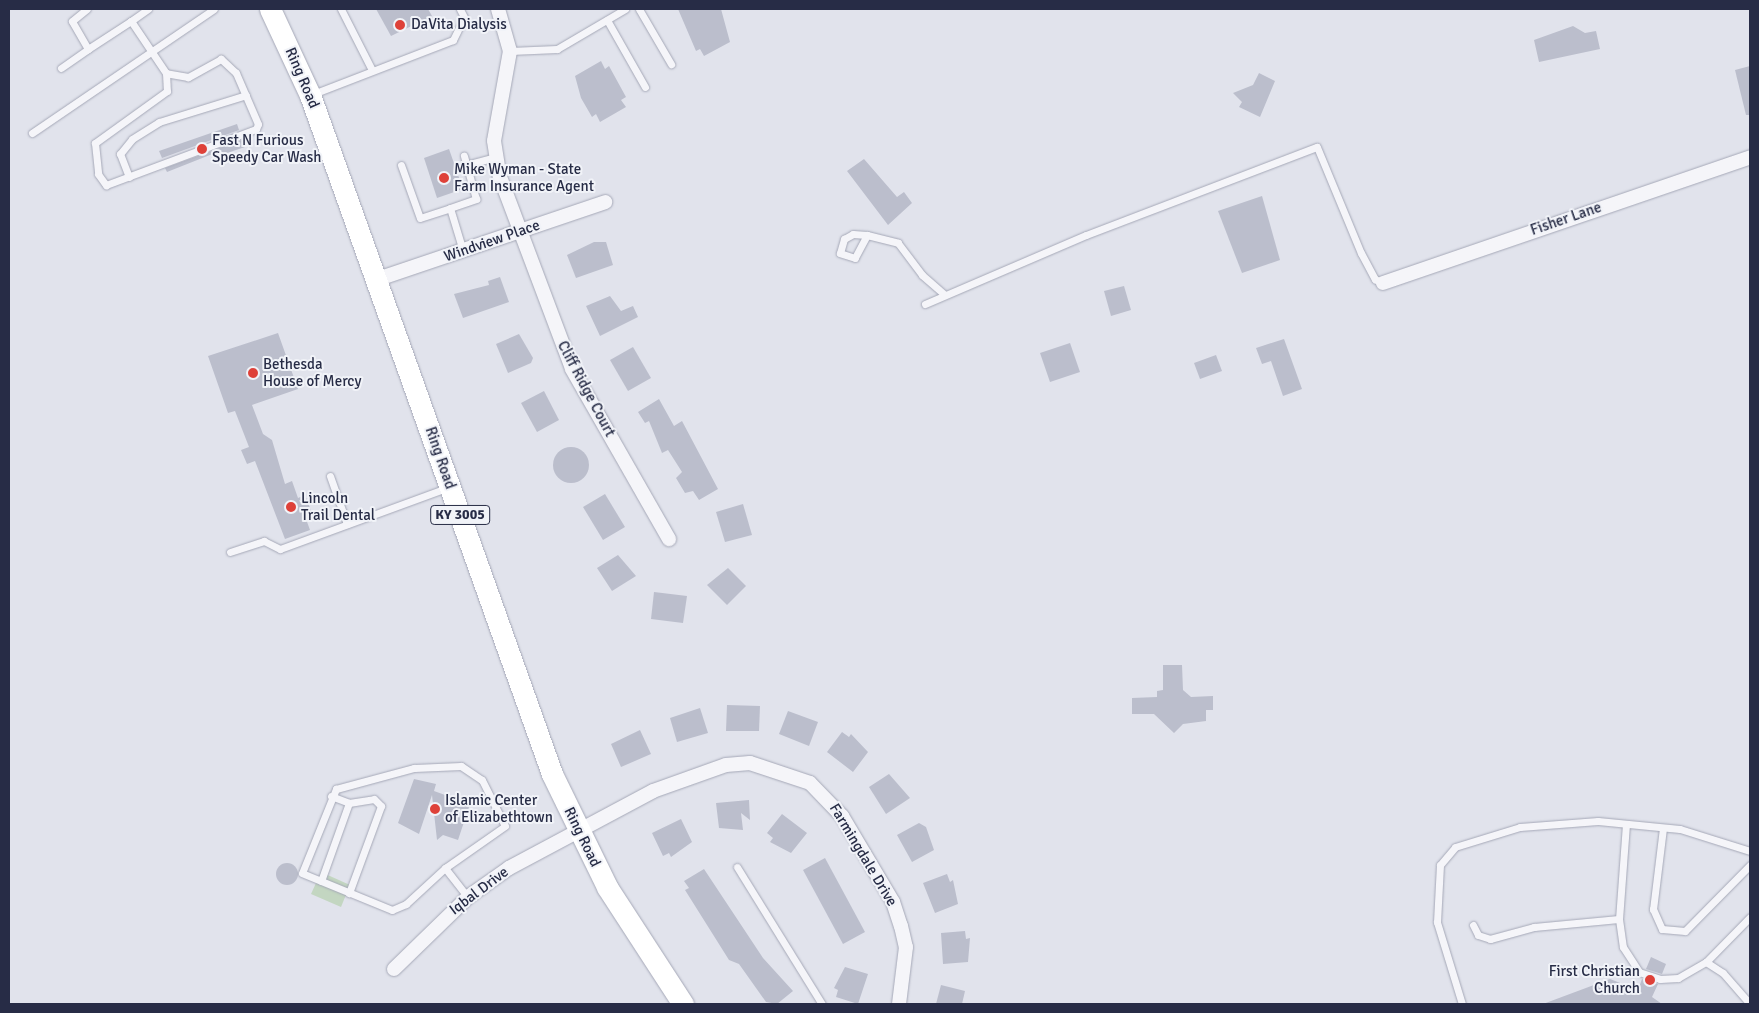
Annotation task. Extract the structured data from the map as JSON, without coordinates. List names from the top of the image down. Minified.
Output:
{"streets":{"main road":["Ring Road","KY 3005"],"street":["Fisher Lane","Windview Place","Cliff Ridge Court","Farmingdale Drive","Iqbal Drive"]},"crossings":[["Ring Road","Windview Place"],["Ring Road","Farmingdale Drive"],["Ring Road","Iqbal Drive"],["Windview Place","Cliff Ridge Court"],["Farmingdale Drive","Iqbal Drive"]],"places":["DaVita Dialysis","Fast N Furious Speedy Car Wash","Mike Wyman - State Farm Insurance Agent","Bethesda House of Mercy","Lincoln Trail Dental","Islamic Center of Elizabethtown","First Christian Church"]}
